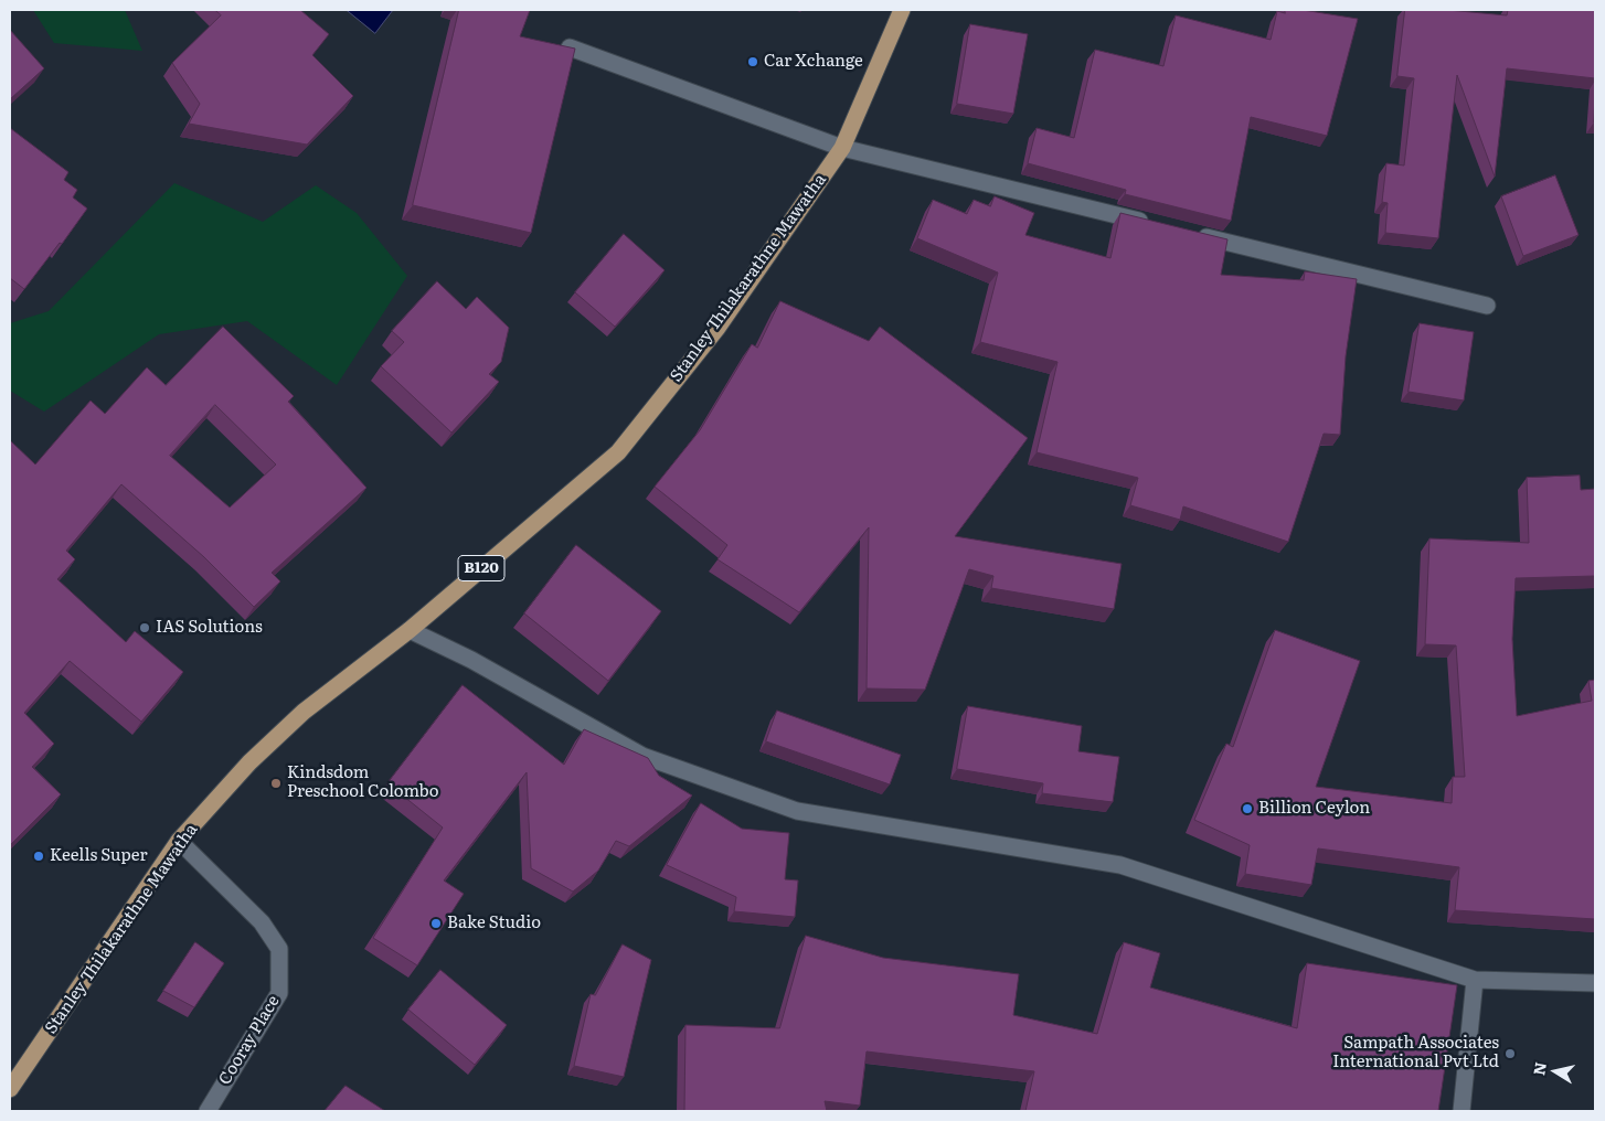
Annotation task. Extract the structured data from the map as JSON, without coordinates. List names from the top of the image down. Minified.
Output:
{"streets":{"main road":["Stanley Thilakarathne Mawatha","B120"],"street":["Cooray Place"]},"crossings":[["Stanley Thilakarathne Mawatha","Cooray Place"]],"places":["Car Xchange","IAS Solutions","Kindsdom Preschool Colombo","Billion Ceylon","Keells Super","Bake Studio","Sampath Associates International Pvt Ltd"],"north":"left"}
